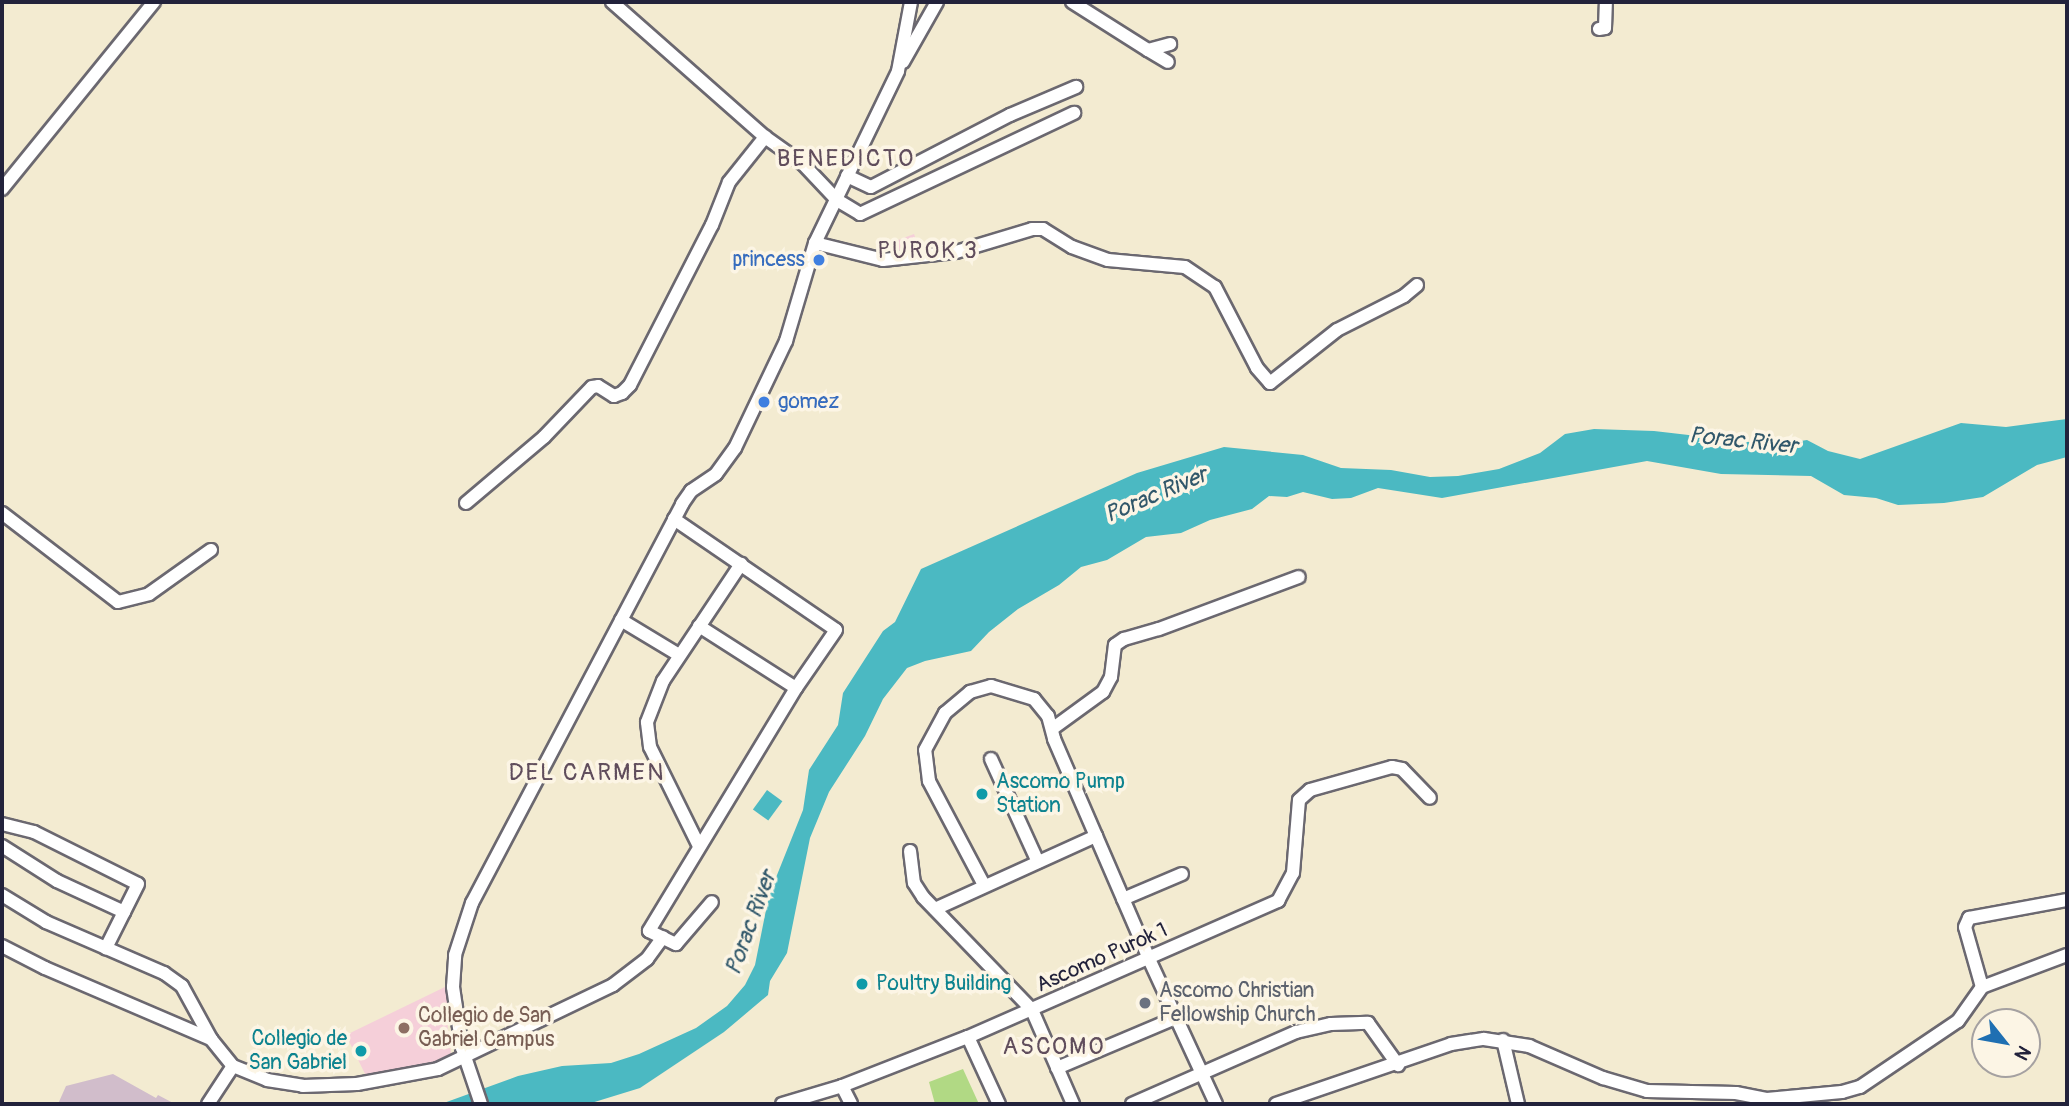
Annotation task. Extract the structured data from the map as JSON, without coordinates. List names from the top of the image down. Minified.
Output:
{"streets":{"street":["Ascomo Purok 1"]},"districts":["BENEDICTO","PUROK 3","DEL CARMEN","ASCOMO"],"water":["Porac River"],"places":["princess","gomez","Ascomo Pump Station","Poultry Building","Ascomo Christian Fellowship Church","Collegio de San Gabriel Campus","Collegio de San Gabriel"],"north":"bottom right"}
